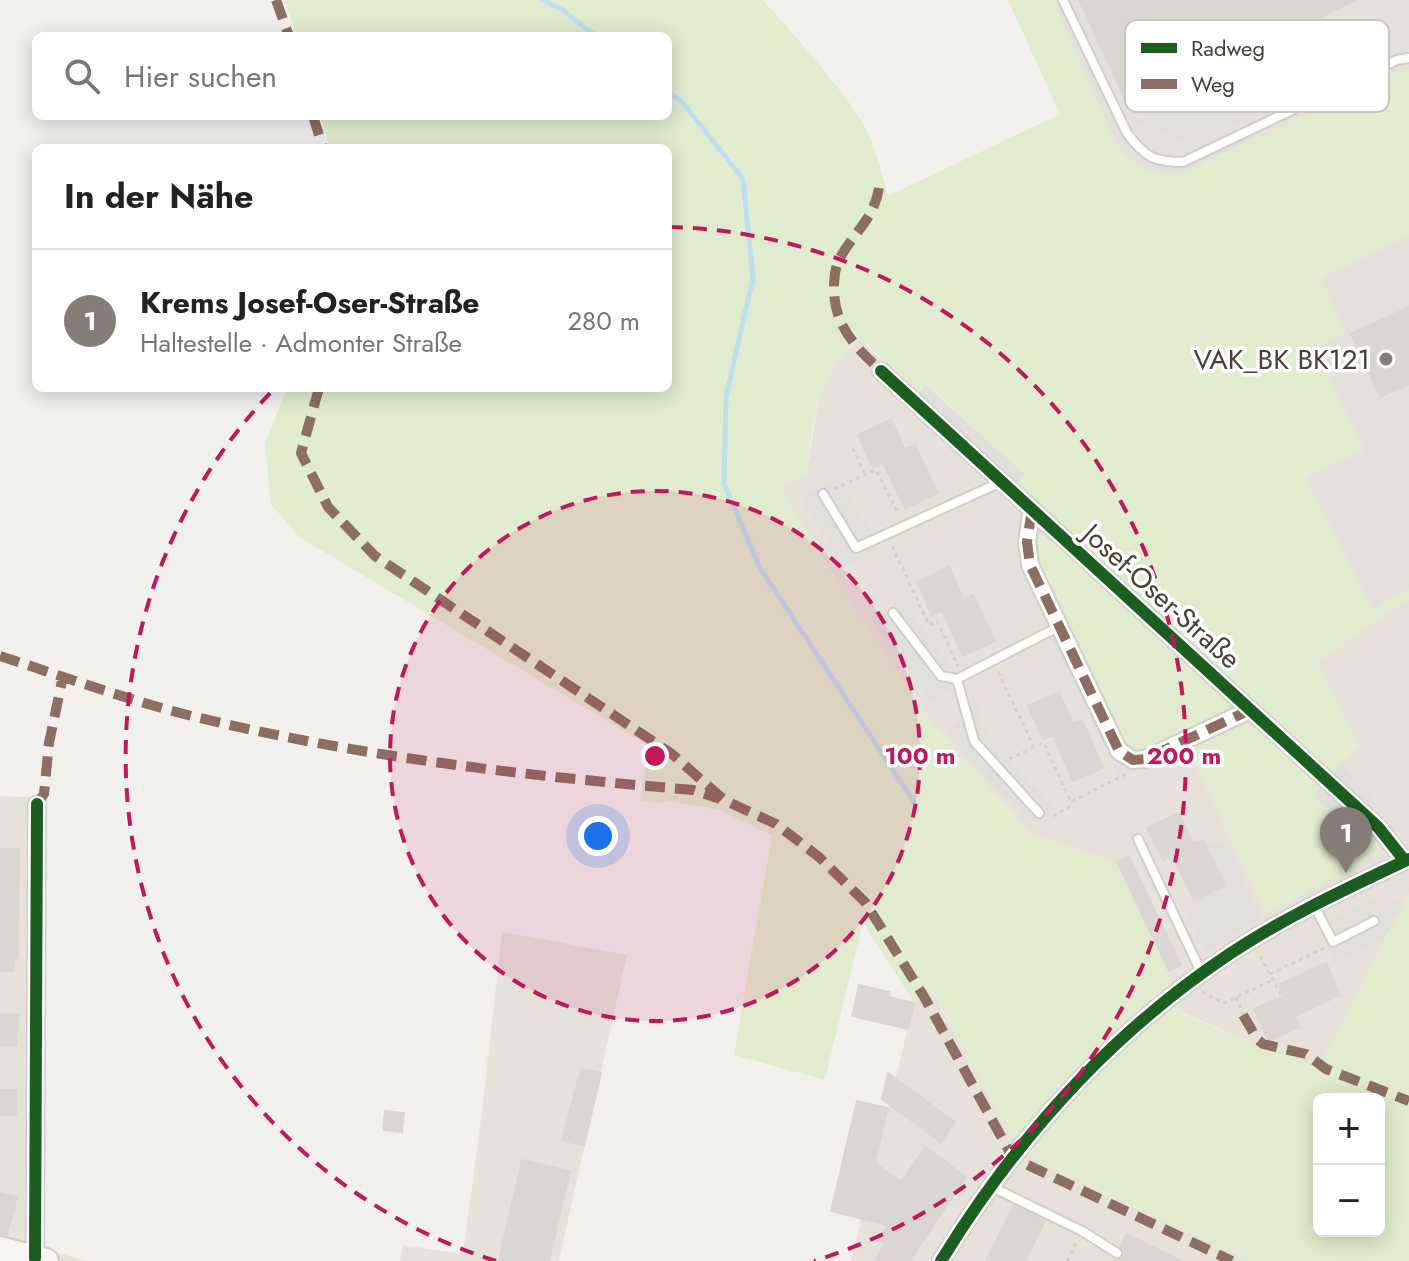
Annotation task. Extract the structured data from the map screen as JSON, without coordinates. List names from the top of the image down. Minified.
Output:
{"streets":{"street":["Josef-Oser-Straße"]},"places":["VAK_BK BK121"],"legend":["Radweg","Weg"],"page":{"search":"Hier suchen","heading":"In der Nähe","list":[{"mark":"1","name":"Krems Josef-Oser-Straße","note":"Haltestelle · Admonter Straße","value":"280 m"}],"pins":"1","map_buttons":["+","−"]},"rings":["100 m","200 m"]}
